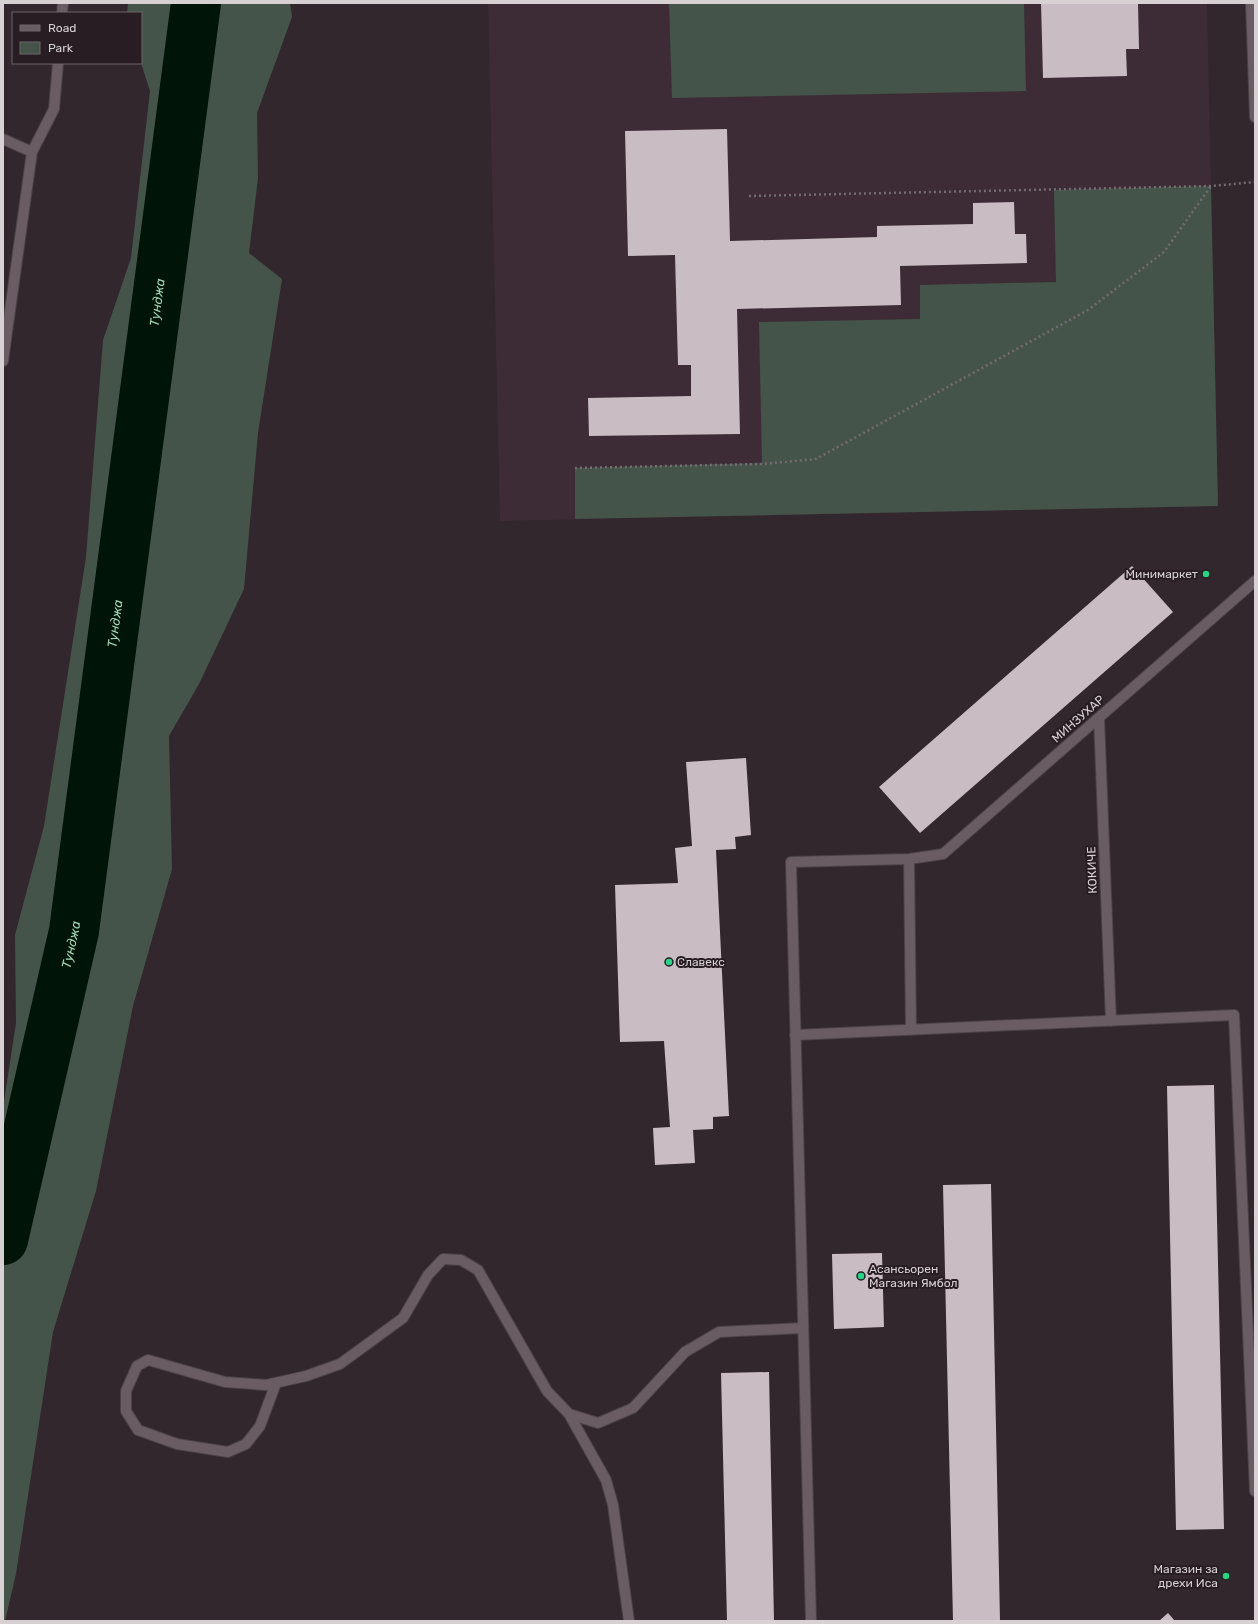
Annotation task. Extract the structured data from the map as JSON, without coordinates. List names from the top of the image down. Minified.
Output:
{"streets":{"street":["МИНЗУХАР","КОКИЧЕ"]},"crossings":[["МИНЗУХАР","КОКИЧЕ"]],"water":["Тунджа"],"places":["Минимаркет","Славекс","Асансьорен Магазин Ямбол","Магазин за дрехи Иса"],"legend":["Road","Park"]}
